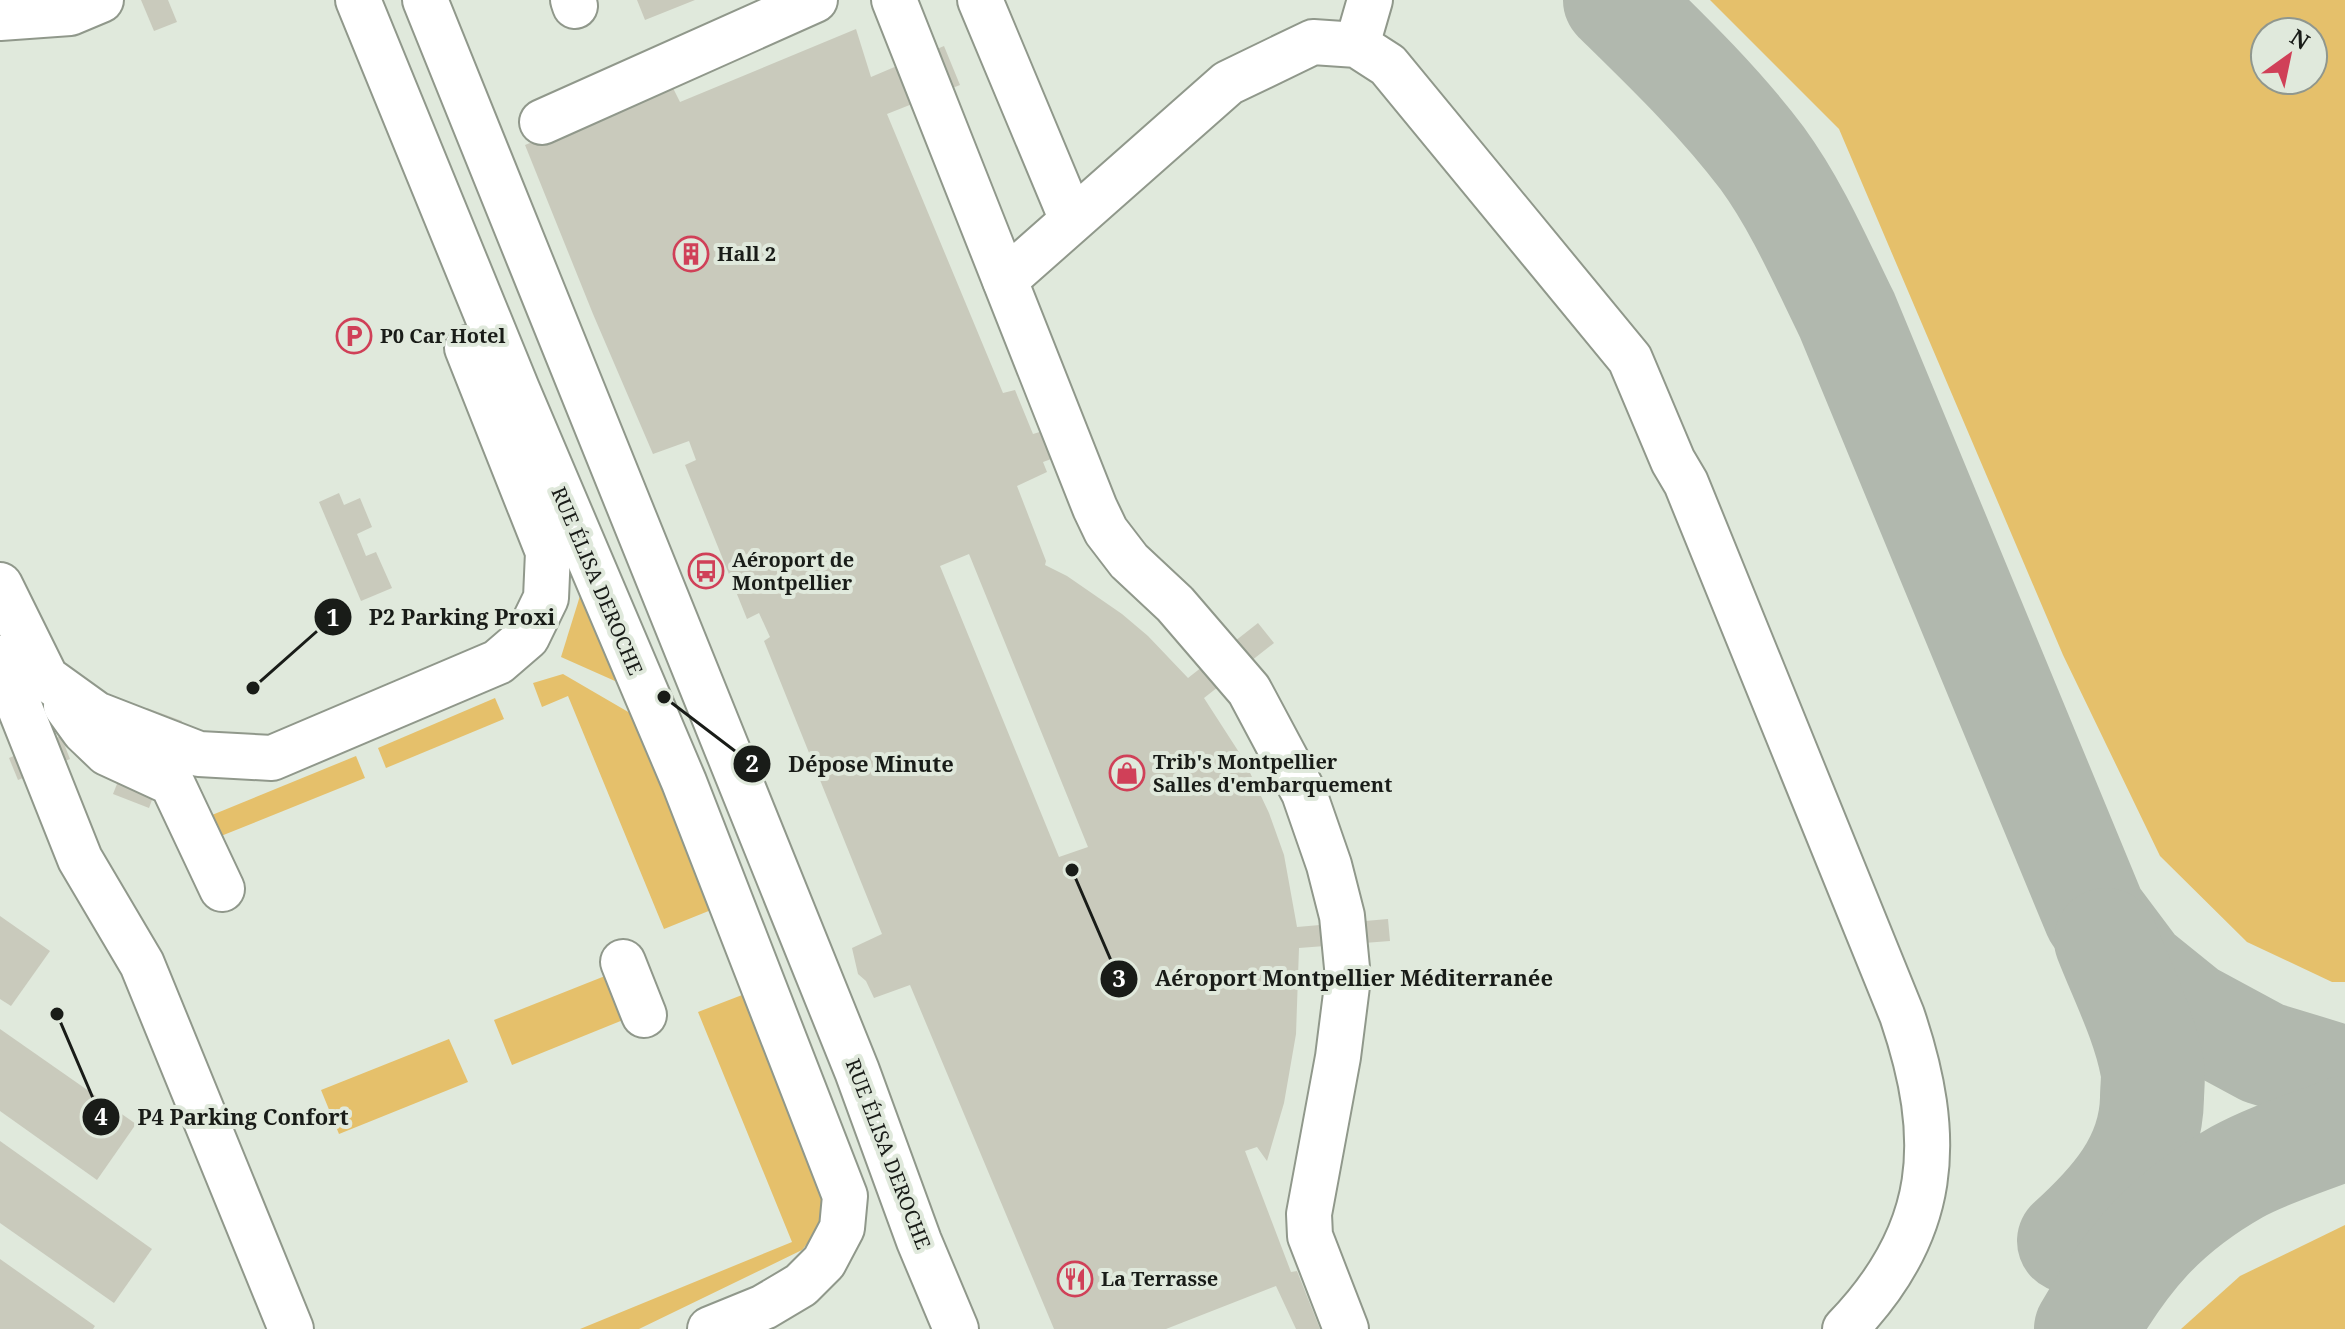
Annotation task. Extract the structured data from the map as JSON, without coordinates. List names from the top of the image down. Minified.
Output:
{"streets":{"street":["RUE ÉLISA DEROCHE"]},"places":{"building":["Hall 2"],"parking":["P0 Car Hotel"],"bus stop":["Aéroport de Montpellier"],"other":["P2 Parking Proxi","Dépose Minute","Aéroport Montpellier Méditerranée","P4 Parking Confort"],"shop":["Trib's Montpellier Salles d'embarquement"],"restaurant":["La Terrasse"]},"north":"top right"}
